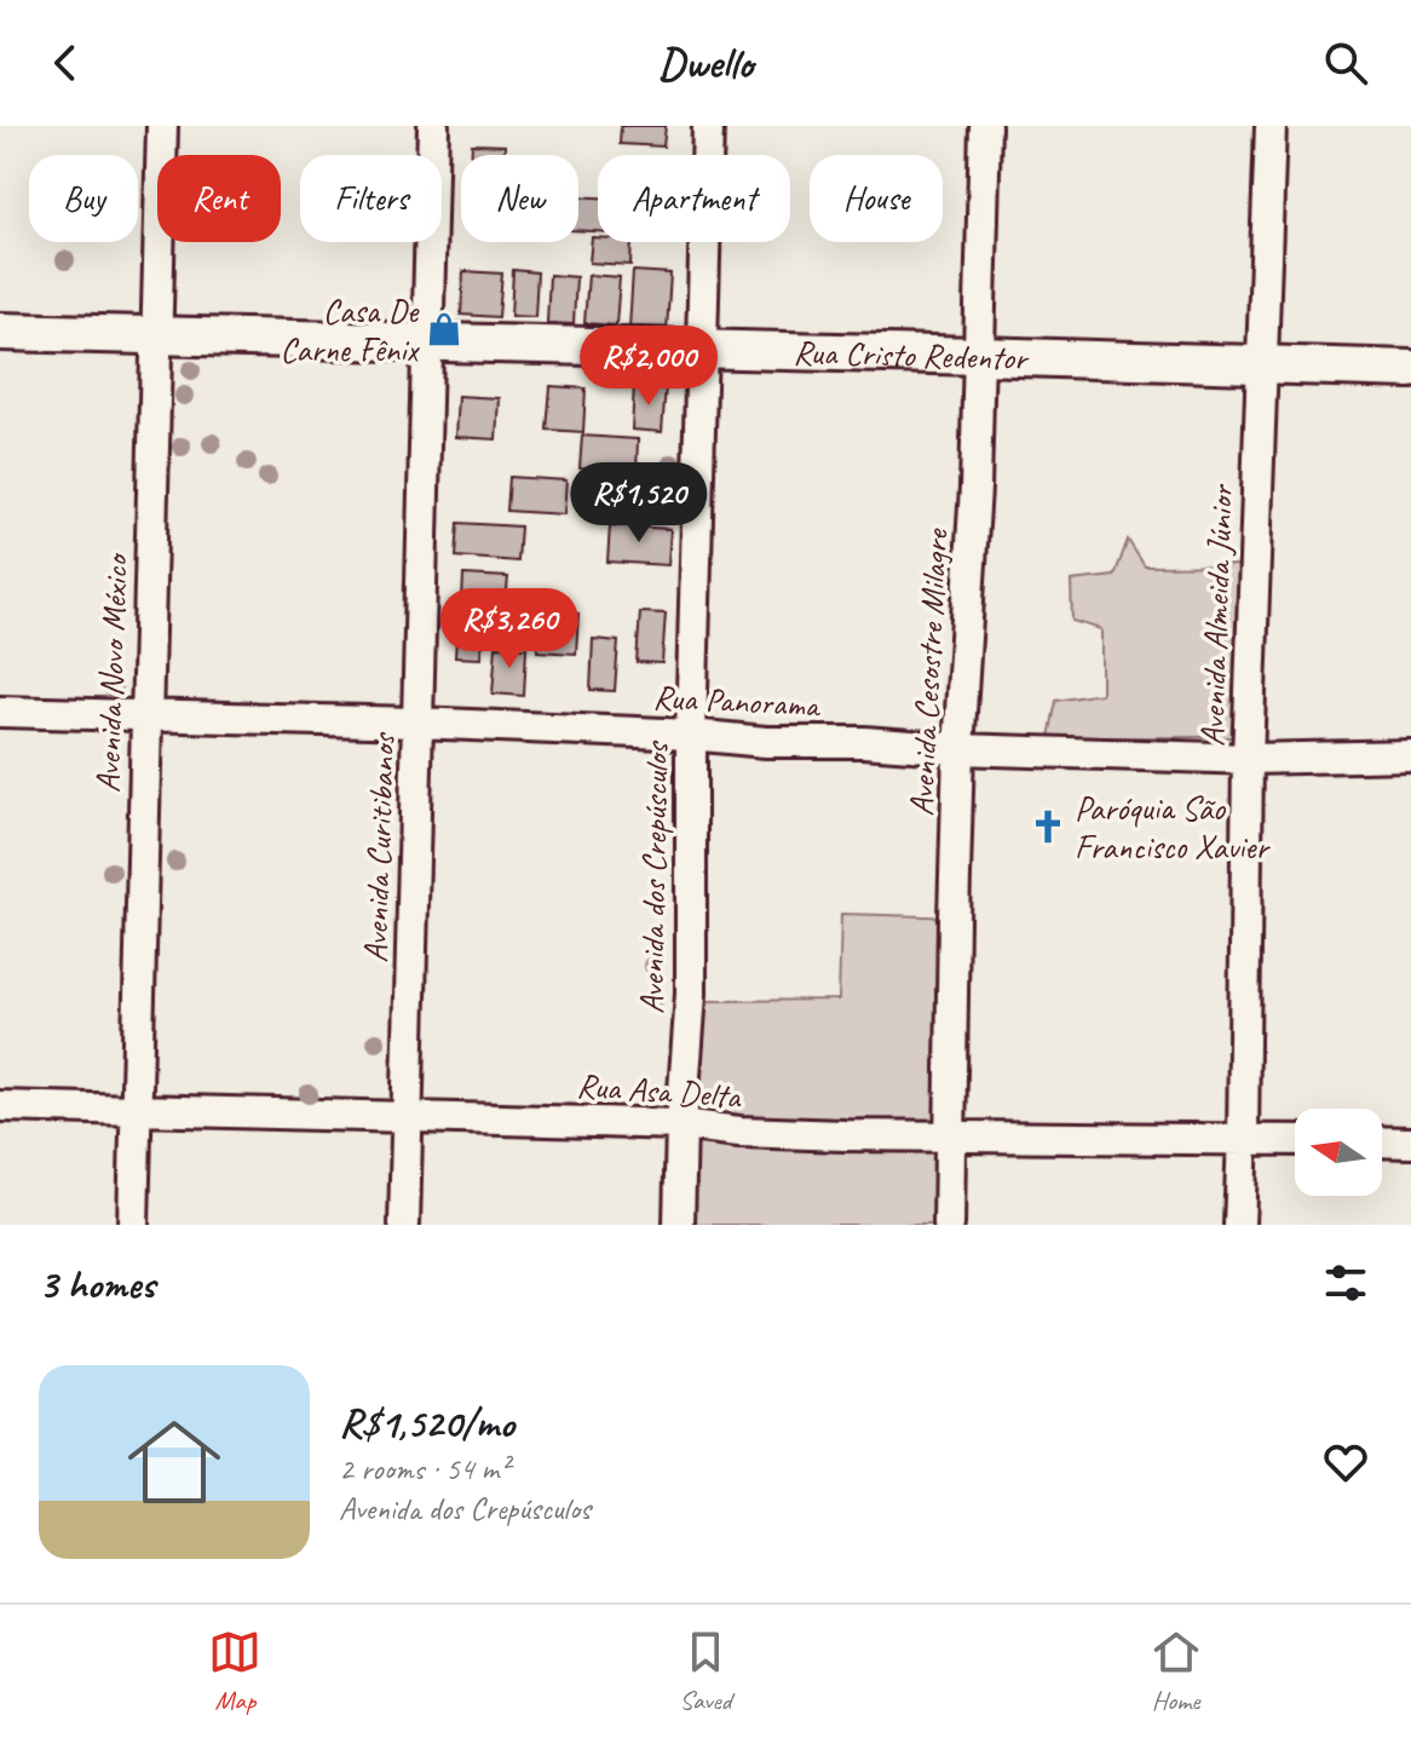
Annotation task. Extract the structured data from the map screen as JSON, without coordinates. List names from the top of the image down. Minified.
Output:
{"streets":{"street":["Rua Cristo Redentor","Avenida Almeida Júnior","Avenida Cesostre Milagre","Avenida Novo México","Rua Panorama","Avenida Curitibanos","Avenida dos Crepúsculos","Rua Asa Delta"]},"crossings":[["Rua Cristo Redentor","Avenida Almeida Júnior"],["Rua Cristo Redentor","Avenida Cesostre Milagre"],["Rua Cristo Redentor","Avenida Novo México"],["Rua Cristo Redentor","Avenida Curitibanos"],["Rua Cristo Redentor","Avenida dos Crepúsculos"],["Avenida Almeida Júnior","Rua Panorama"],["Avenida Almeida Júnior","Rua Asa Delta"],["Avenida Cesostre Milagre","Rua Panorama"],["Avenida Cesostre Milagre","Rua Asa Delta"],["Avenida Novo México","Rua Panorama"],["Avenida Novo México","Rua Asa Delta"],["Rua Panorama","Avenida Curitibanos"],["Rua Panorama","Avenida dos Crepúsculos"],["Avenida Curitibanos","Rua Asa Delta"],["Avenida dos Crepúsculos","Rua Asa Delta"]],"places":{"shop":["Casa De Carne Fênix"],"church":["Paróquia São Francisco Xavier"]},"north":"left","page":{"header":"Dwello","chip":["Buy","Rent","Filters","New","Apartment","House"],"price":["R$2,000","R$1,520","R$3,260"],"heading":"3 homes","list":[{"name":"R$1,520/mo","note":"2 rooms · 54 m² · Avenida dos Crepúsculos"}],"tabs":["Map","Saved","Home"]}}
